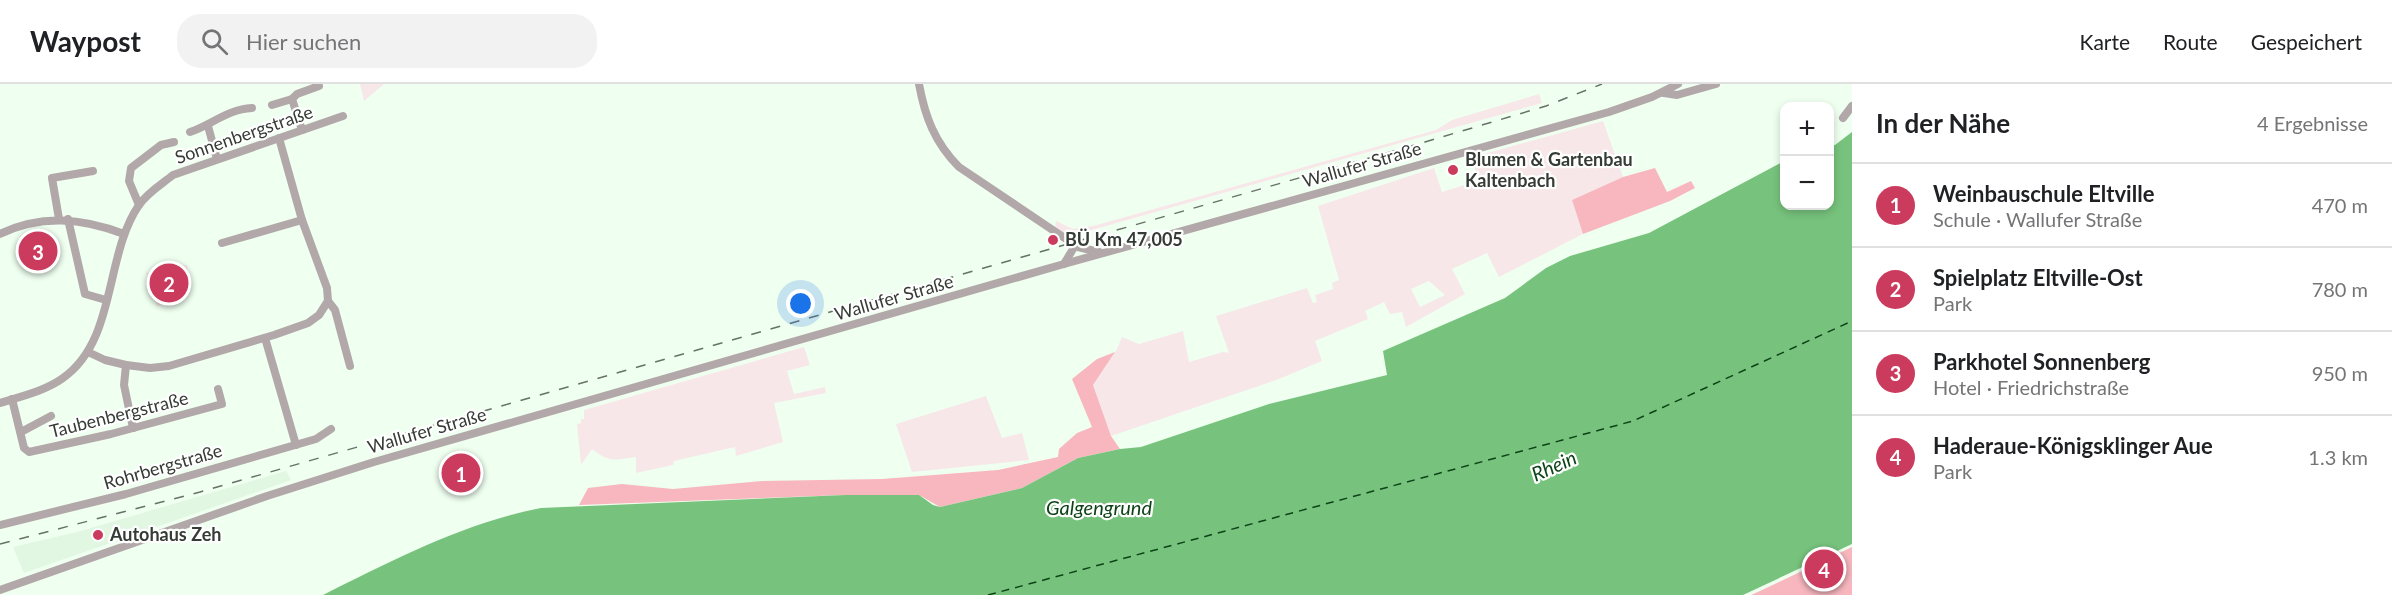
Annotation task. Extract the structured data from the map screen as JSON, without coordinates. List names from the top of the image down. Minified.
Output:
{"streets":{"street":["Sonnenbergstraße","Wallufer Straße","Taubenbergstraße","Rohrbergstraße"]},"crossings":[["Sonnenbergstraße","Taubenbergstraße"]],"water":["Rhein","Galgengrund"],"places":["Blumen & Gartenbau Kaltenbach","BÜ Km 47,005","Autohaus Zeh"],"page":{"header":"Waypost","search":"Hier suchen","nav":["Karte","Route","Gespeichert"],"heading":["In der Nähe","4 Ergebnisse"],"map_buttons":["+","−"],"list":[{"mark":"1","name":"Weinbauschule Eltville","note":"Schule · Wallufer Straße","value":"470 m"},{"mark":"2","name":"Spielplatz Eltville-Ost","note":"Park","value":"780 m"},{"mark":"3","name":"Parkhotel Sonnenberg","note":"Hotel · Friedrichstraße","value":"950 m"},{"mark":"4","name":"Haderaue-Königsklinger Aue","note":"Park","value":"1.3 km"}],"pins":["3","2","1","4"]}}
